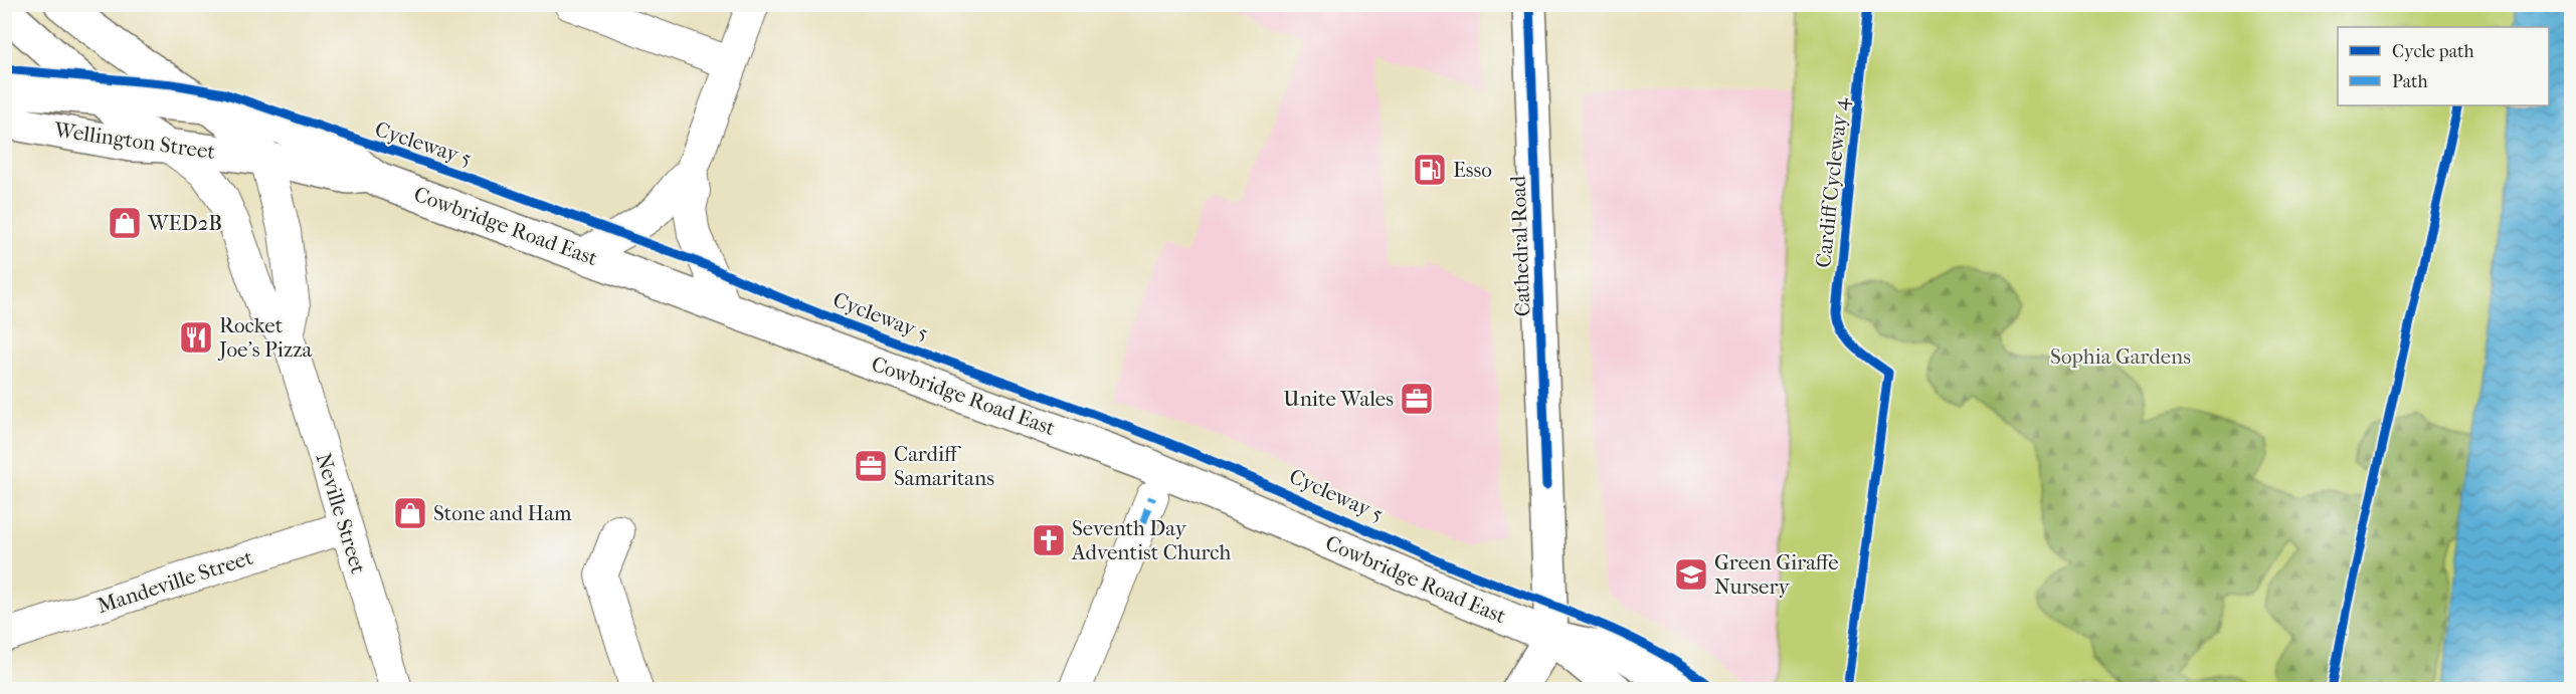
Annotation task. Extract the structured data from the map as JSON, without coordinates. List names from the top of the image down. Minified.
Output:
{"streets":{"main road":["Wellington Street","Cowbridge Road East","Cathedral Road"],"street":["Neville Street","Mandeville Street"],"cycle path":["Cycleway 5","Cardiff Cycleway 4"]},"crossings":[["Wellington Street","Cowbridge Road East"],["Wellington Street","Neville Street"],["Cowbridge Road East","Cathedral Road"],["Cowbridge Road East","Neville Street"],["Neville Street","Mandeville Street"]],"parks":["Sophia Gardens"],"places":{"fuel station":["Esso"],"shop":["WED2B","Stone and Ham"],"restaurant":["Rocket Joe's Pizza"],"office":["Unite Wales","Cardiff Samaritans"],"church":["Seventh Day Adventist Church"],"school or university":["Green Giraffe Nursery"]},"legend":["Cycle path","Path"]}
